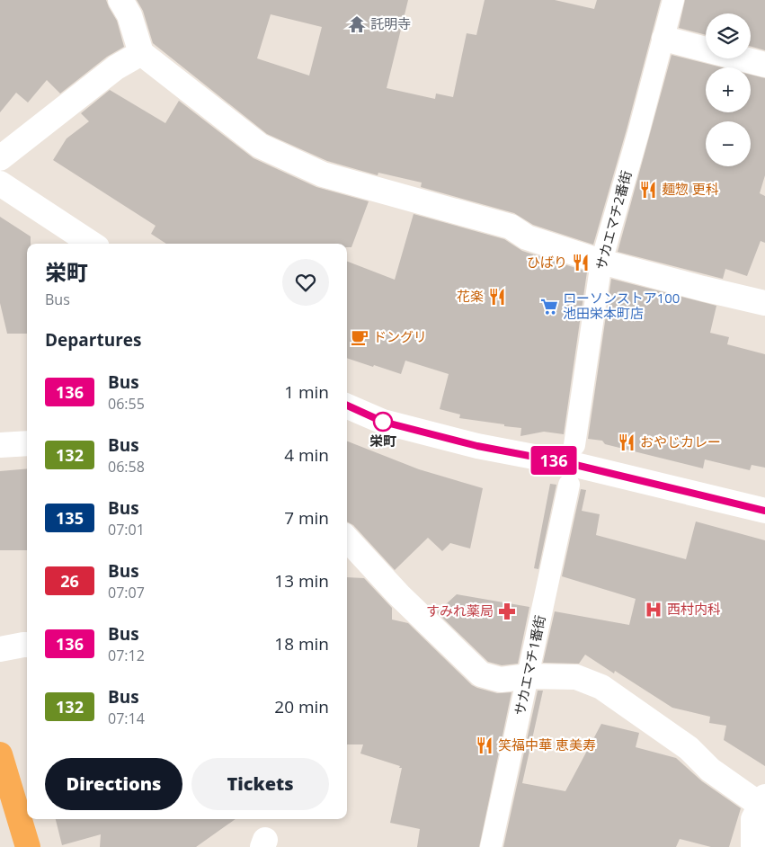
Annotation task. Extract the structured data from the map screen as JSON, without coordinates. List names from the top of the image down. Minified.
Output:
{"streets":{"street":["サカエマチ2番街","サカエマチ1番街"]},"places":{"temple":["託明寺"],"restaurant":["麺惣 更科","ひばり","花楽","おやじカレー","笑福中華 恵美寿"],"supermarket":["ローソンストア100 池田栄本町店"],"cafe":["ドングリ"],"other":["栄町"],"hospital":["西村内科"],"pharmacy":["すみれ薬局"]},"lines":["bus line 136"],"page":{"on_map":"136","map_buttons":["+","−"],"heading":[["栄町","Bus"],"Departures"],"list":[{"mark":"136","name":"Bus","note":"06:55","value":"1 min"},{"mark":"132","name":"Bus","note":"06:58","value":"4 min"},{"mark":"135","name":"Bus","note":"07:01","value":"7 min"},{"mark":"26","name":"Bus","note":"07:07","value":"13 min"},{"mark":"136","name":"Bus","note":"07:12","value":"18 min"},{"mark":"132","name":"Bus","note":"07:14","value":"20 min"}],"buttons":["Directions","Tickets"]}}
